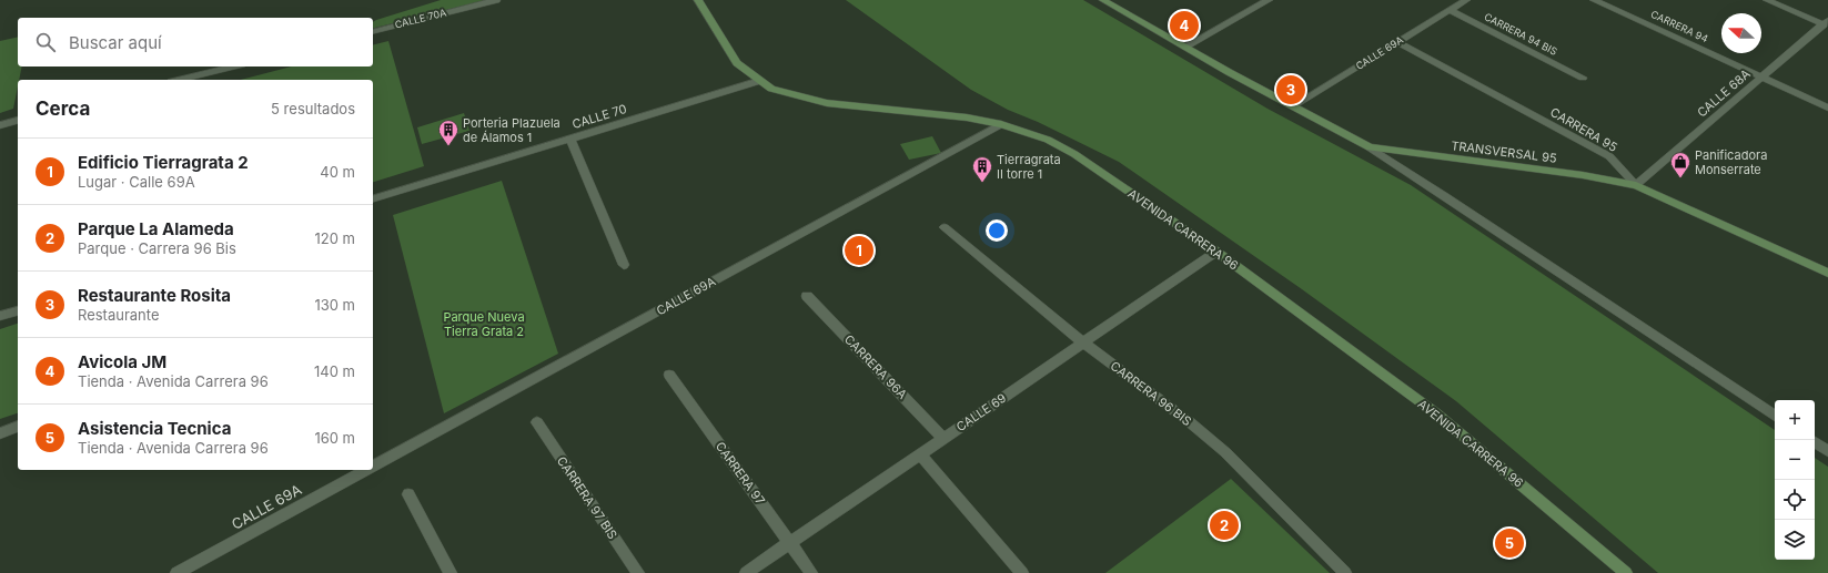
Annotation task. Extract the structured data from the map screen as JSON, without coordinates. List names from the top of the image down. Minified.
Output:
{"streets":{"main road":["CARRERA 95","TRANSVERSAL 95","AVENIDA CARRERA 96"],"street":["CALLE 70A","CARRERA 94","CARRERA 94 BIS","CALLE 69A","CALLE 68A","CALLE 70","CARRERA 96A","CARRERA 96 BIS","CALLE 69","CARRERA 97","CARRERA 97 BIS"]},"crossings":[["CARRERA 94","CALLE 68A"],["CARRERA 94 BIS","CALLE 69A"],["CALLE 69A","CARRERA 95"],["CALLE 69A","AVENIDA CARRERA 96"],["CALLE 68A","CARRERA 95"],["CALLE 68A","TRANSVERSAL 95"],["CALLE 70","AVENIDA CARRERA 96"],["CARRERA 95","TRANSVERSAL 95"],["AVENIDA CARRERA 96","CALLE 69"],["CARRERA 96A","CALLE 69"],["CARRERA 96 BIS","CALLE 69"],["CALLE 69","CARRERA 97"]],"parks":["Parque Nueva Tierra Grata 2"],"places":{"building":["Porteria Plazuela de Álamos 1","Tierragrata II torre 1"],"shop":["Panificadora Monserrate"]},"north":"left","page":{"pins":["4","3","1","2","5"],"search":"Buscar aquí","heading":["Cerca","5 resultados"],"list":[{"mark":"1","name":"Edificio Tierragrata 2","note":"Lugar · Calle 69A","value":"40 m"},{"mark":"2","name":"Parque La Alameda","note":"Parque · Carrera 96 Bis","value":"120 m"},{"mark":"3","name":"Restaurante Rosita","note":"Restaurante","value":"130 m"},{"mark":"4","name":"Avicola JM","note":"Tienda · Avenida Carrera 96","value":"140 m"},{"mark":"5","name":"Asistencia Tecnica","note":"Tienda · Avenida Carrera 96","value":"160 m"}],"map_buttons":["+","−"]}}
